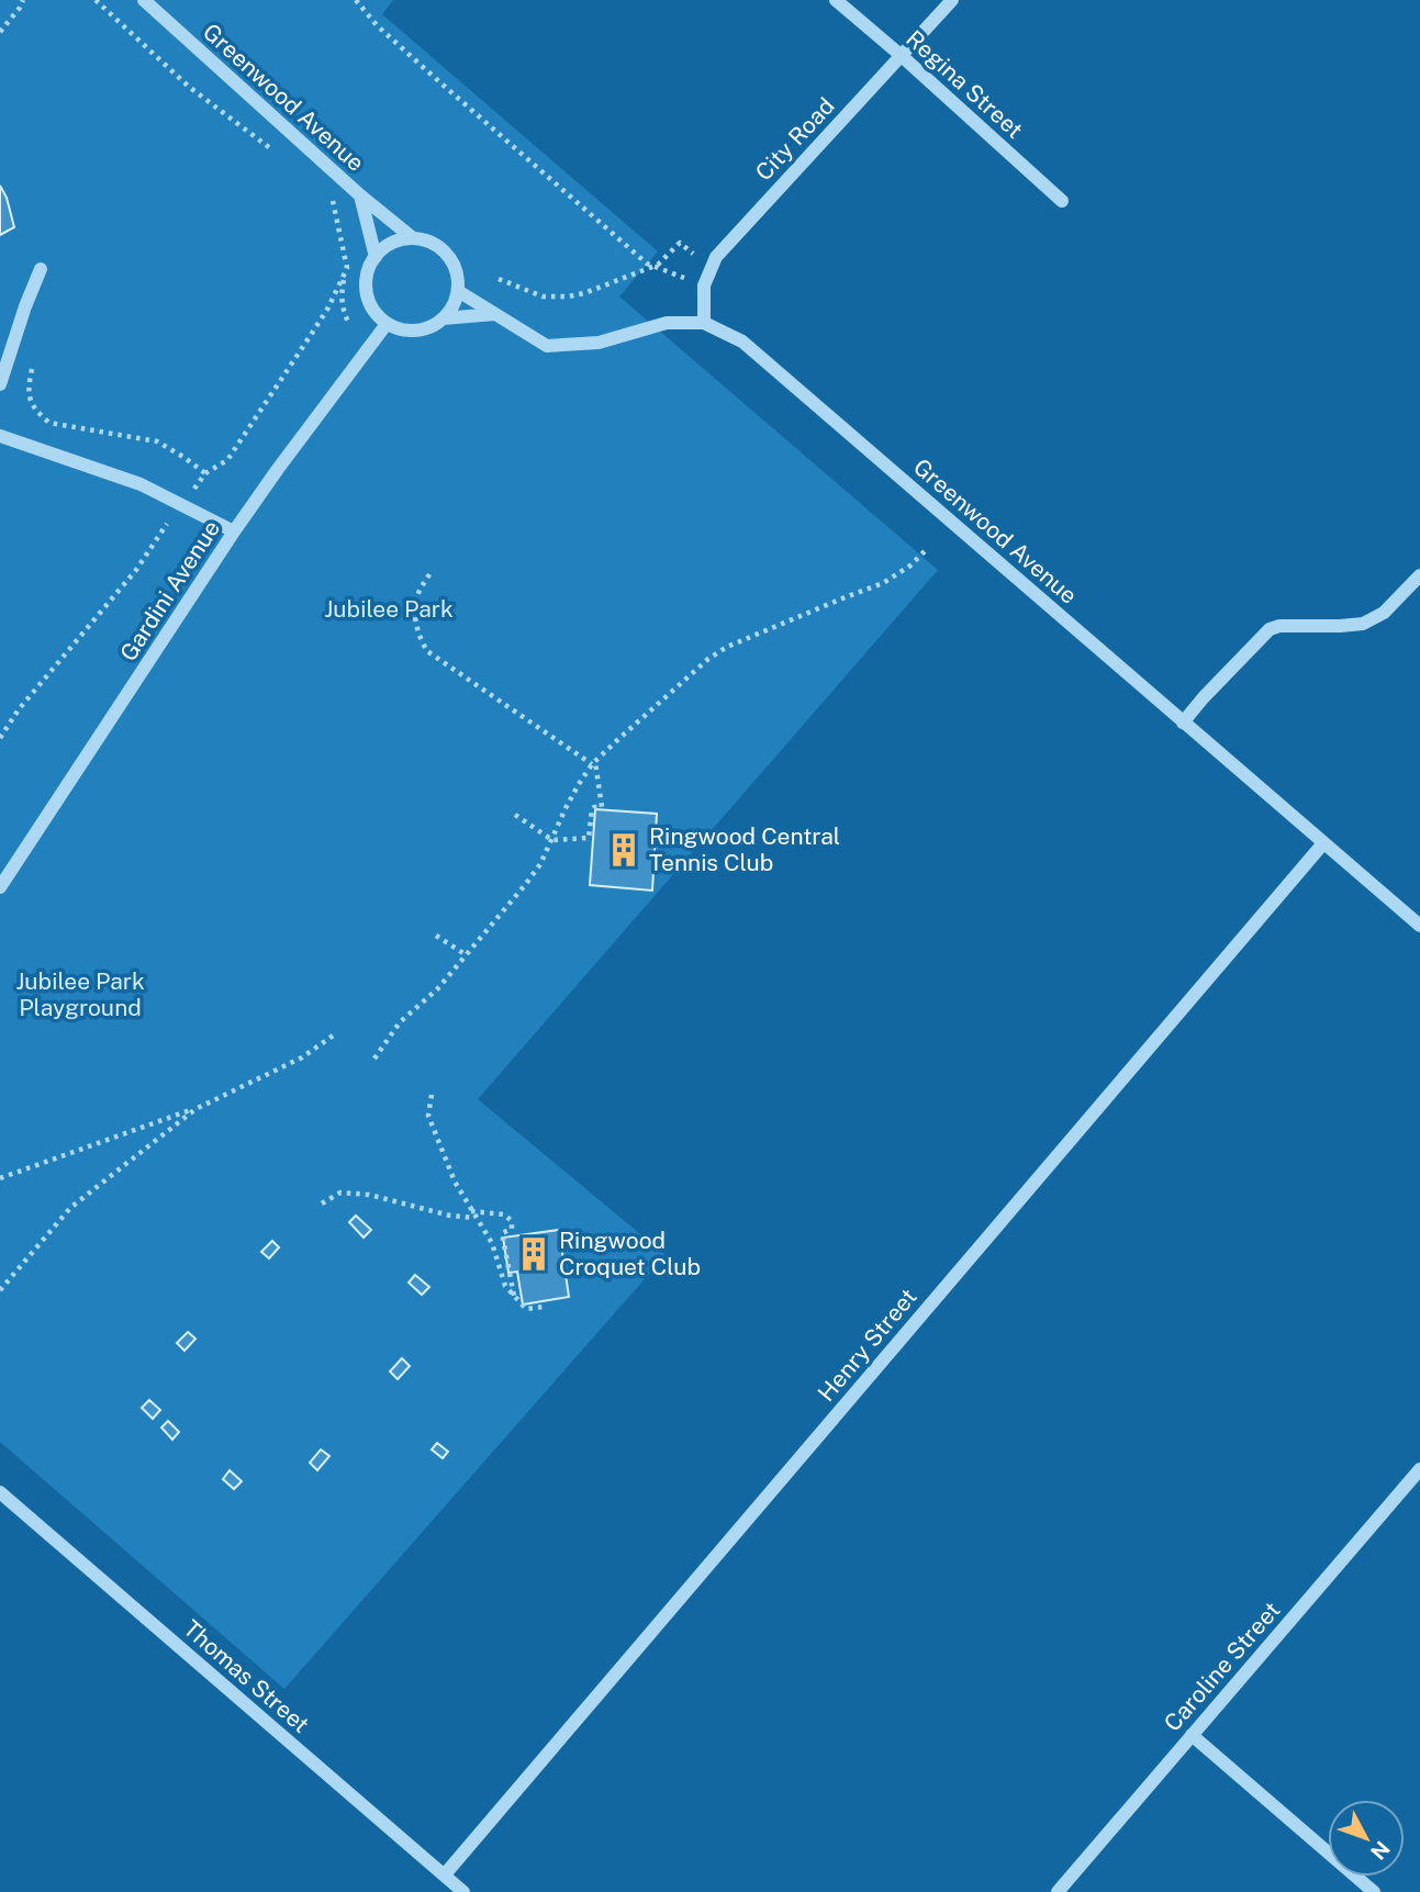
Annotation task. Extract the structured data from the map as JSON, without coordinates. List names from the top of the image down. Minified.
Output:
{"streets":{"street":["Regina Street","Greenwood Avenue","City Road","Gardini Avenue","Henry Street","Caroline Street","Thomas Street"]},"crossings":[["Regina Street","City Road"],["Greenwood Avenue","City Road"],["Greenwood Avenue","Gardini Avenue"],["Greenwood Avenue","Henry Street"],["Henry Street","Thomas Street"]],"parks":["Jubilee Park","Jubilee Park Playground"],"places":{"building":["Ringwood Central Tennis Club","Ringwood Croquet Club"]},"north":"bottom right"}
